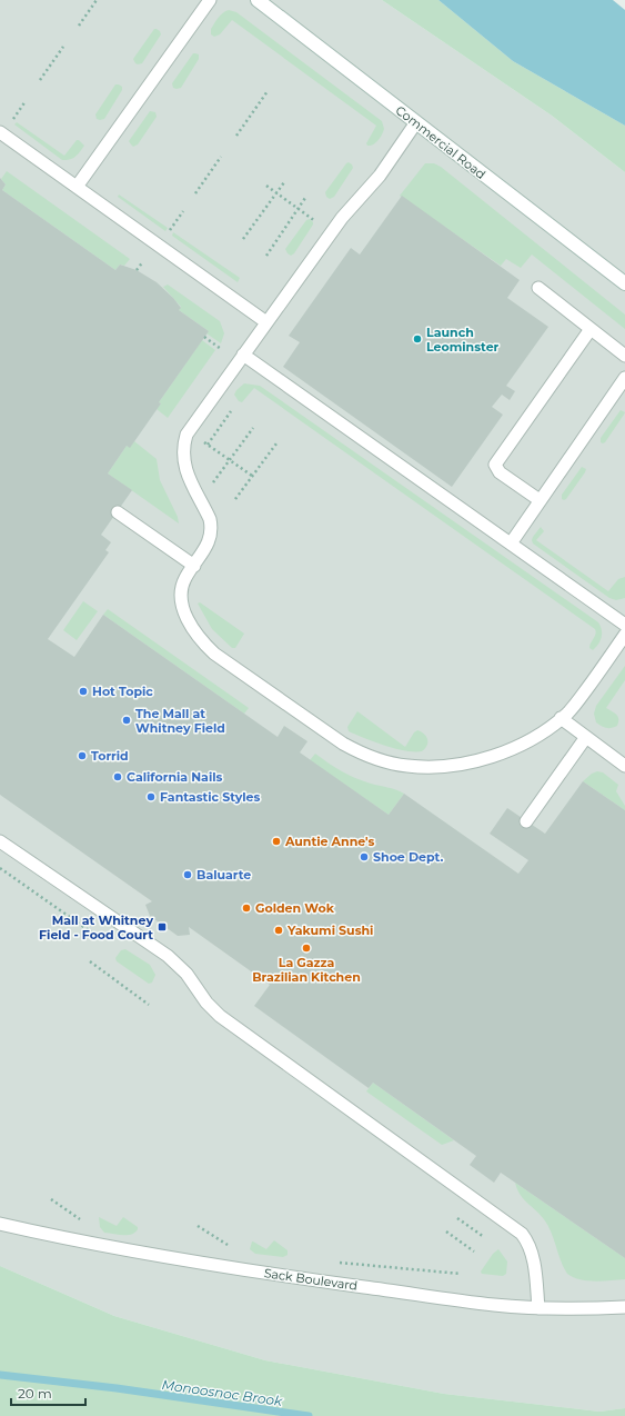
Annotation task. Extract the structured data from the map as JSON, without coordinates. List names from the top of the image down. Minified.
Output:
{"streets":{"street":["Commercial Road"],"lane":["Sack Boulevard"]},"water":["Monoosnoc Brook"],"places":{"other":["Launch Leominster","Hot Topic","The Mall at Whitney Field","Torrid","California Nails","Fantastic Styles","Auntie Anne's","Shoe Dept.","Baluarte","Golden Wok","Yakumi Sushi","La Gazza Brazilian Kitchen"],"transit":["Mall at Whitney Field - Food Court"]},"scale_bar":"20 m"}
